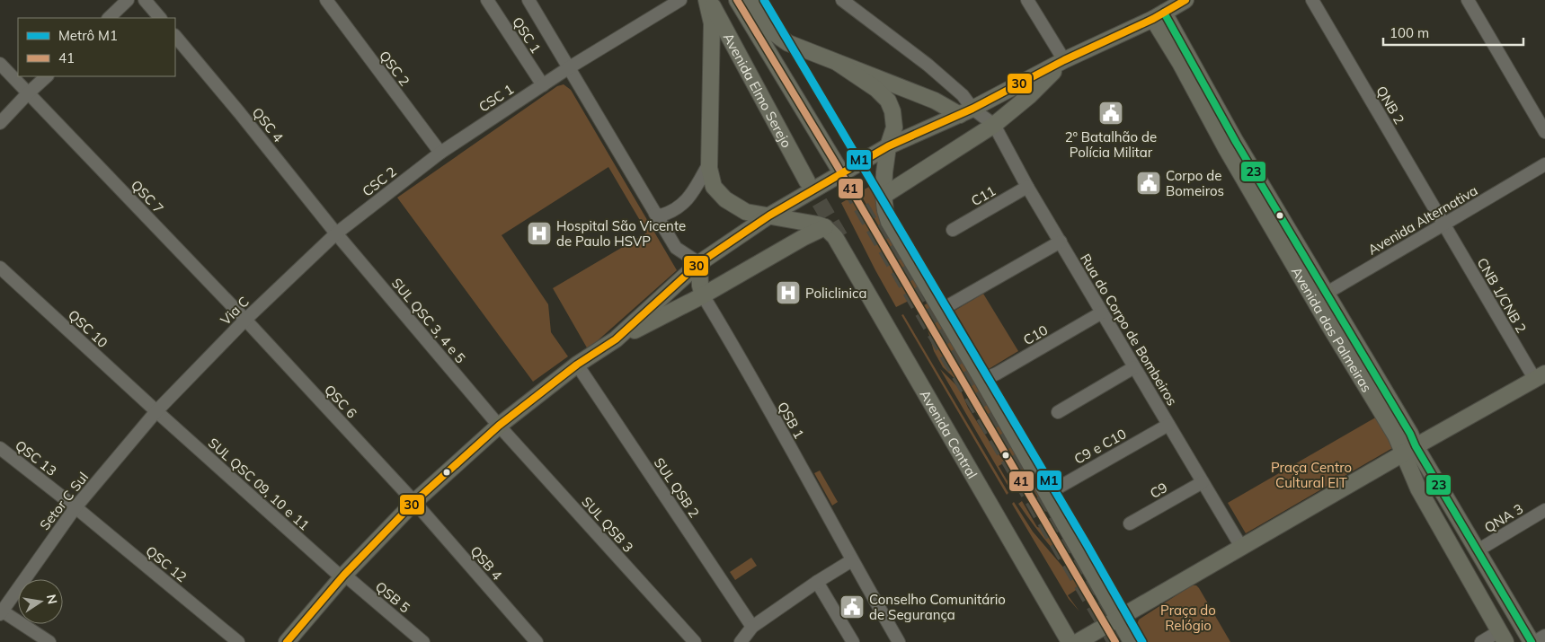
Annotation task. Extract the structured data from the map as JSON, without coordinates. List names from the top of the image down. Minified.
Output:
{"streets":{"main road":["Avenida Elmo Serejo","Avenida das Palmeiras","Avenida Central"],"street":["QSC 1","QSC 2","CSC 1","QNB 2","QSC 4","CSC 2","C11","QSC 7","Avenida Alternativa","CNB 1/CNB 2","Via C","SUL QSC 3, 4 e 5","QSC 10","Rua do Corpo de Bombeiros","C10","QSC 6","QSB 1","C9 e C10","QSC 13","SUL QSC 09, 10 e 11","SUL QSB 2","C9","Setor C Sul","QNA 3","SUL QSB 3","QSB 4","QSC 12","QSB 5"]},"crossings":[["QSC 1","CSC 1"],["QSC 2","CSC 1"],["QSC 2","CSC 2"],["CSC 1","CSC 2"],["QNB 2","Avenida Alternativa"],["QNB 2","CNB 1/CNB 2"],["QSC 4","CSC 2"],["QSC 4","Via C"],["QSC 4","SUL QSC 3, 4 e 5"],["CSC 2","Via C"],["CSC 2","SUL QSC 3, 4 e 5"],["C11","Rua do Corpo de Bombeiros"],["QSC 7","Via C"],["QSC 7","QSC 6"],["Avenida Alternativa","CNB 1/CNB 2"],["Avenida Alternativa","Avenida das Palmeiras"],["Via C","SUL QSC 3, 4 e 5"],["Via C","QSC 10"],["Via C","QSC 6"],["Via C","SUL QSC 09, 10 e 11"],["Via C","Setor C Sul"],["SUL QSC 3, 4 e 5","SUL QSB 3"],["QSC 10","SUL QSC 09, 10 e 11"],["QSC 10","Setor C Sul"],["Rua do Corpo de Bombeiros","C10"],["Rua do Corpo de Bombeiros","C9 e C10"],["Rua do Corpo de Bombeiros","C9"],["Avenida das Palmeiras","QNA 3"],["QSC 6","QSB 4"],["QSC 13","Setor C Sul"],["QSC 13","QSC 12"],["SUL QSC 09, 10 e 11","Setor C Sul"],["SUL QSC 09, 10 e 11","QSB 5"],["Setor C Sul","QSC 12"]],"parks":["Praça Centro Cultural EIT","Praça do Relógio"],"places":{"public building":["2º Batalhão de Polícia Militar","Corpo de Bomeiros","Conselho Comunitário de Segurança"],"hospital":["Hospital São Vicente de Paulo HSVP","Policlinica"]},"lines":["metro line M1","transit line 41","transit line 30","transit line 23"],"legend":["Metrô M1","41"],"scale_bar":"100 m","north":"right"}
